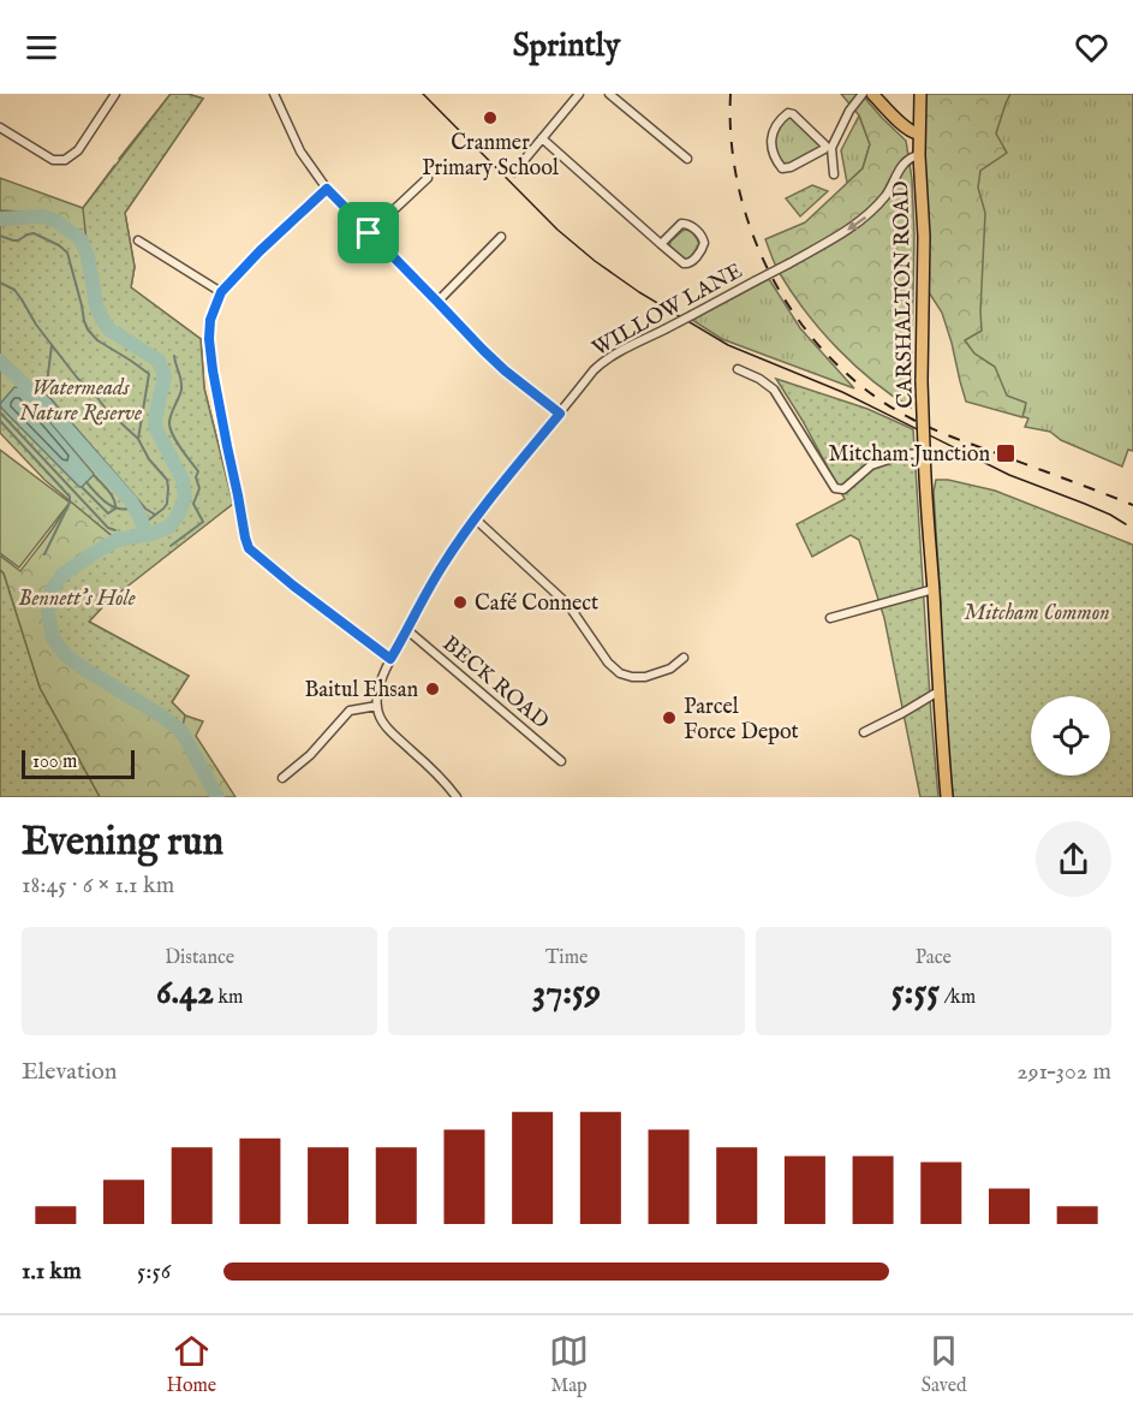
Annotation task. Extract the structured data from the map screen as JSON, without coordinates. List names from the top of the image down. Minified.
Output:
{"streets":{"main road":["CARSHALTON ROAD"],"street":["WILLOW LANE","BECK ROAD"]},"crossings":[["CARSHALTON ROAD","WILLOW LANE"],["WILLOW LANE","BECK ROAD"]],"one_way":["WILLOW LANE"],"parks":["Watermeads Nature Reserve","Bennett's Hole","Mitcham Common"],"places":{"other":["Cranmer Primary School","Café Connect","Baitul Ehsan","Parcel Force Depot"],"transit":["Mitcham Junction"]},"scale_bar":"100 m","page":{"header":"Sprintly","scale":"100 m","heading":["Evening run","18:45 · 6 × 1.1 km"],"stats":[["Distance","6.42 km"],["Time","37:59"],["Pace","5:55 /km"]],"chart":["Elevation","291–302 m"],"list":[{"name":"1.1 km","note":"5:56"}],"tabs":["Home","Map","Saved"]}}
